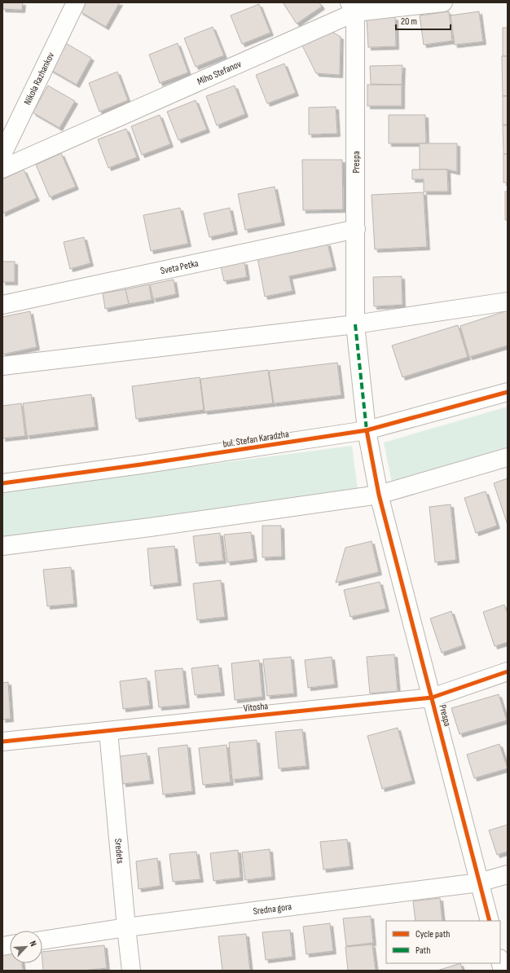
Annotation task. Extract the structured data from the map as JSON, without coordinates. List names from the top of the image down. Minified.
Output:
{"streets":{"street":["Miho Stefanov","Nikola Razhankov","Prespa","Sveta Petka","bul. Stefan Karadzha","Vitosha","Sredets","Sredna gora"]},"crossings":[["Miho Stefanov","Prespa"],["Prespa","Sveta Petka"],["Prespa","bul. Stefan Karadzha"],["Prespa","Vitosha"],["Prespa","Sredna gora"],["Vitosha","Sredets"],["Sredets","Sredna gora"]],"legend":["Cycle path","Path"],"scale_bar":"20 m","north":"top right"}
